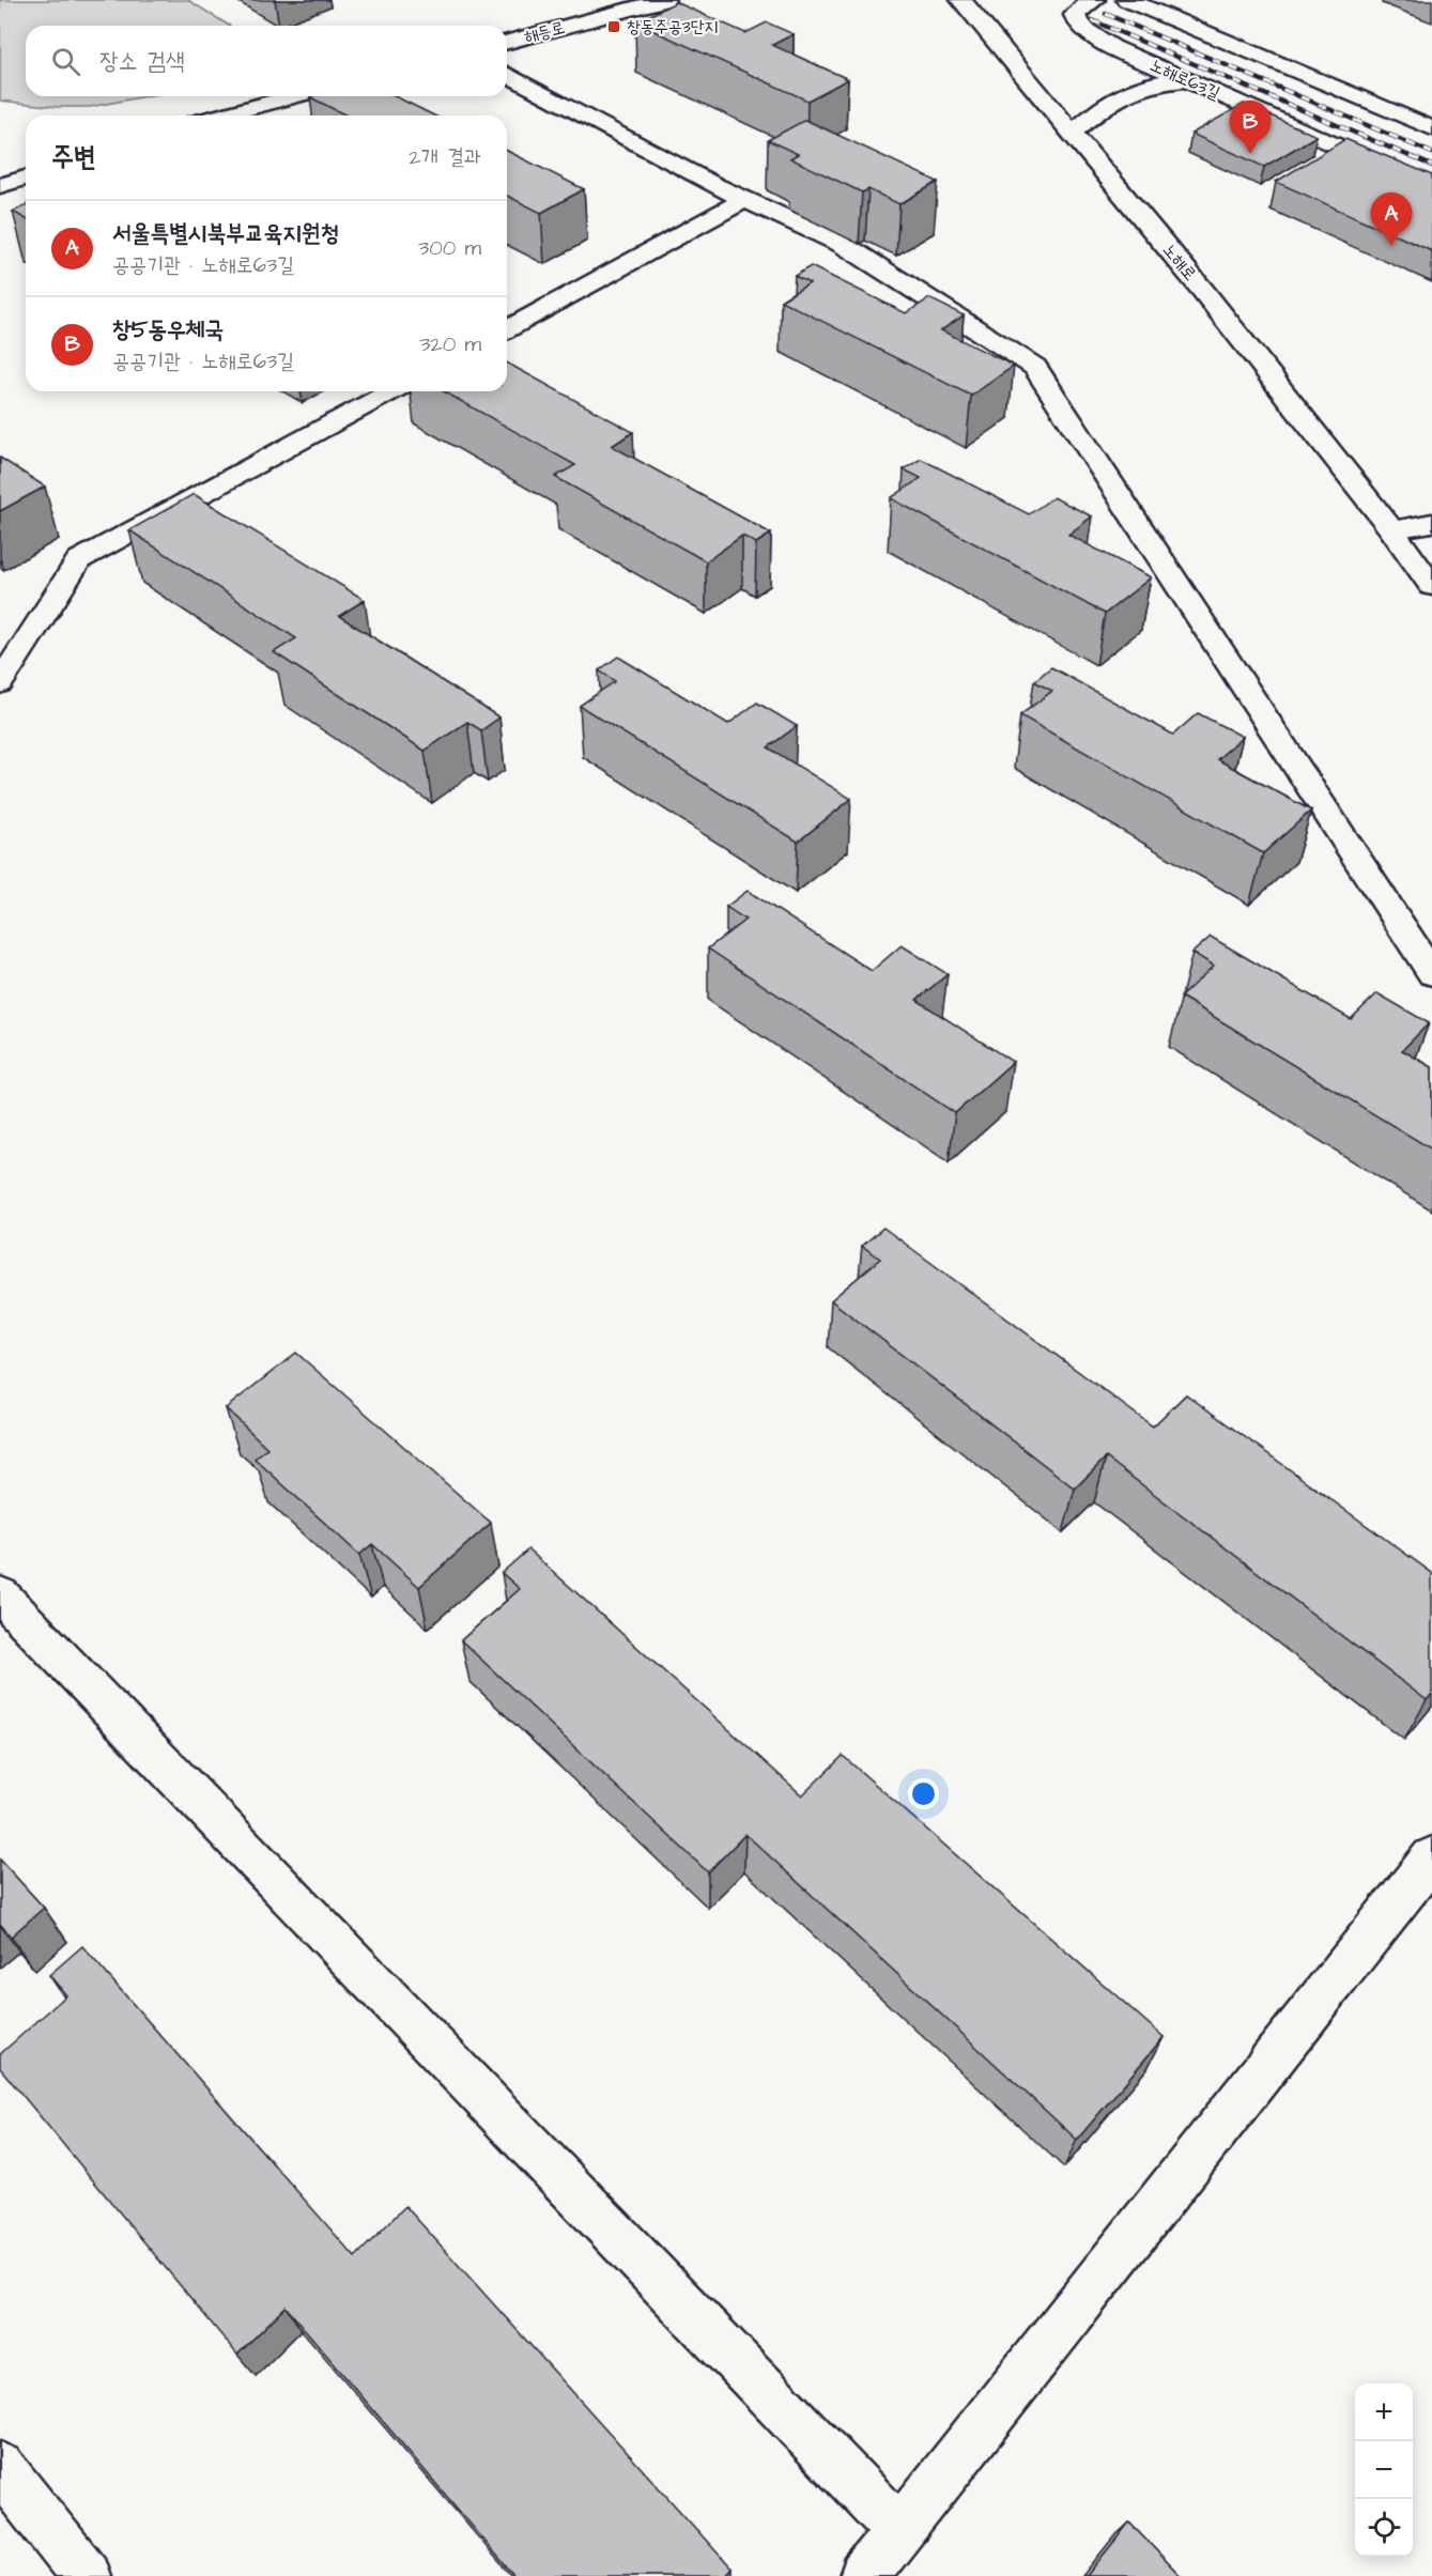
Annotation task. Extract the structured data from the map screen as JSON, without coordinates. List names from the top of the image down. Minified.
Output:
{"streets":{"street":["해등로","노해로63길","노해로"]},"places":{"transit":["창동주공3단지"]},"page":{"search":"장소 검색","pins":["B","A"],"heading":["주변","2개 결과"],"list":[{"mark":"A","name":"서울특별시북부교육지원청","note":"공공기관 · 노해로63길","value":"300 m"},{"mark":"B","name":"창5동우체국","note":"공공기관 · 노해로63길","value":"320 m"}],"map_buttons":["+","−"]}}
